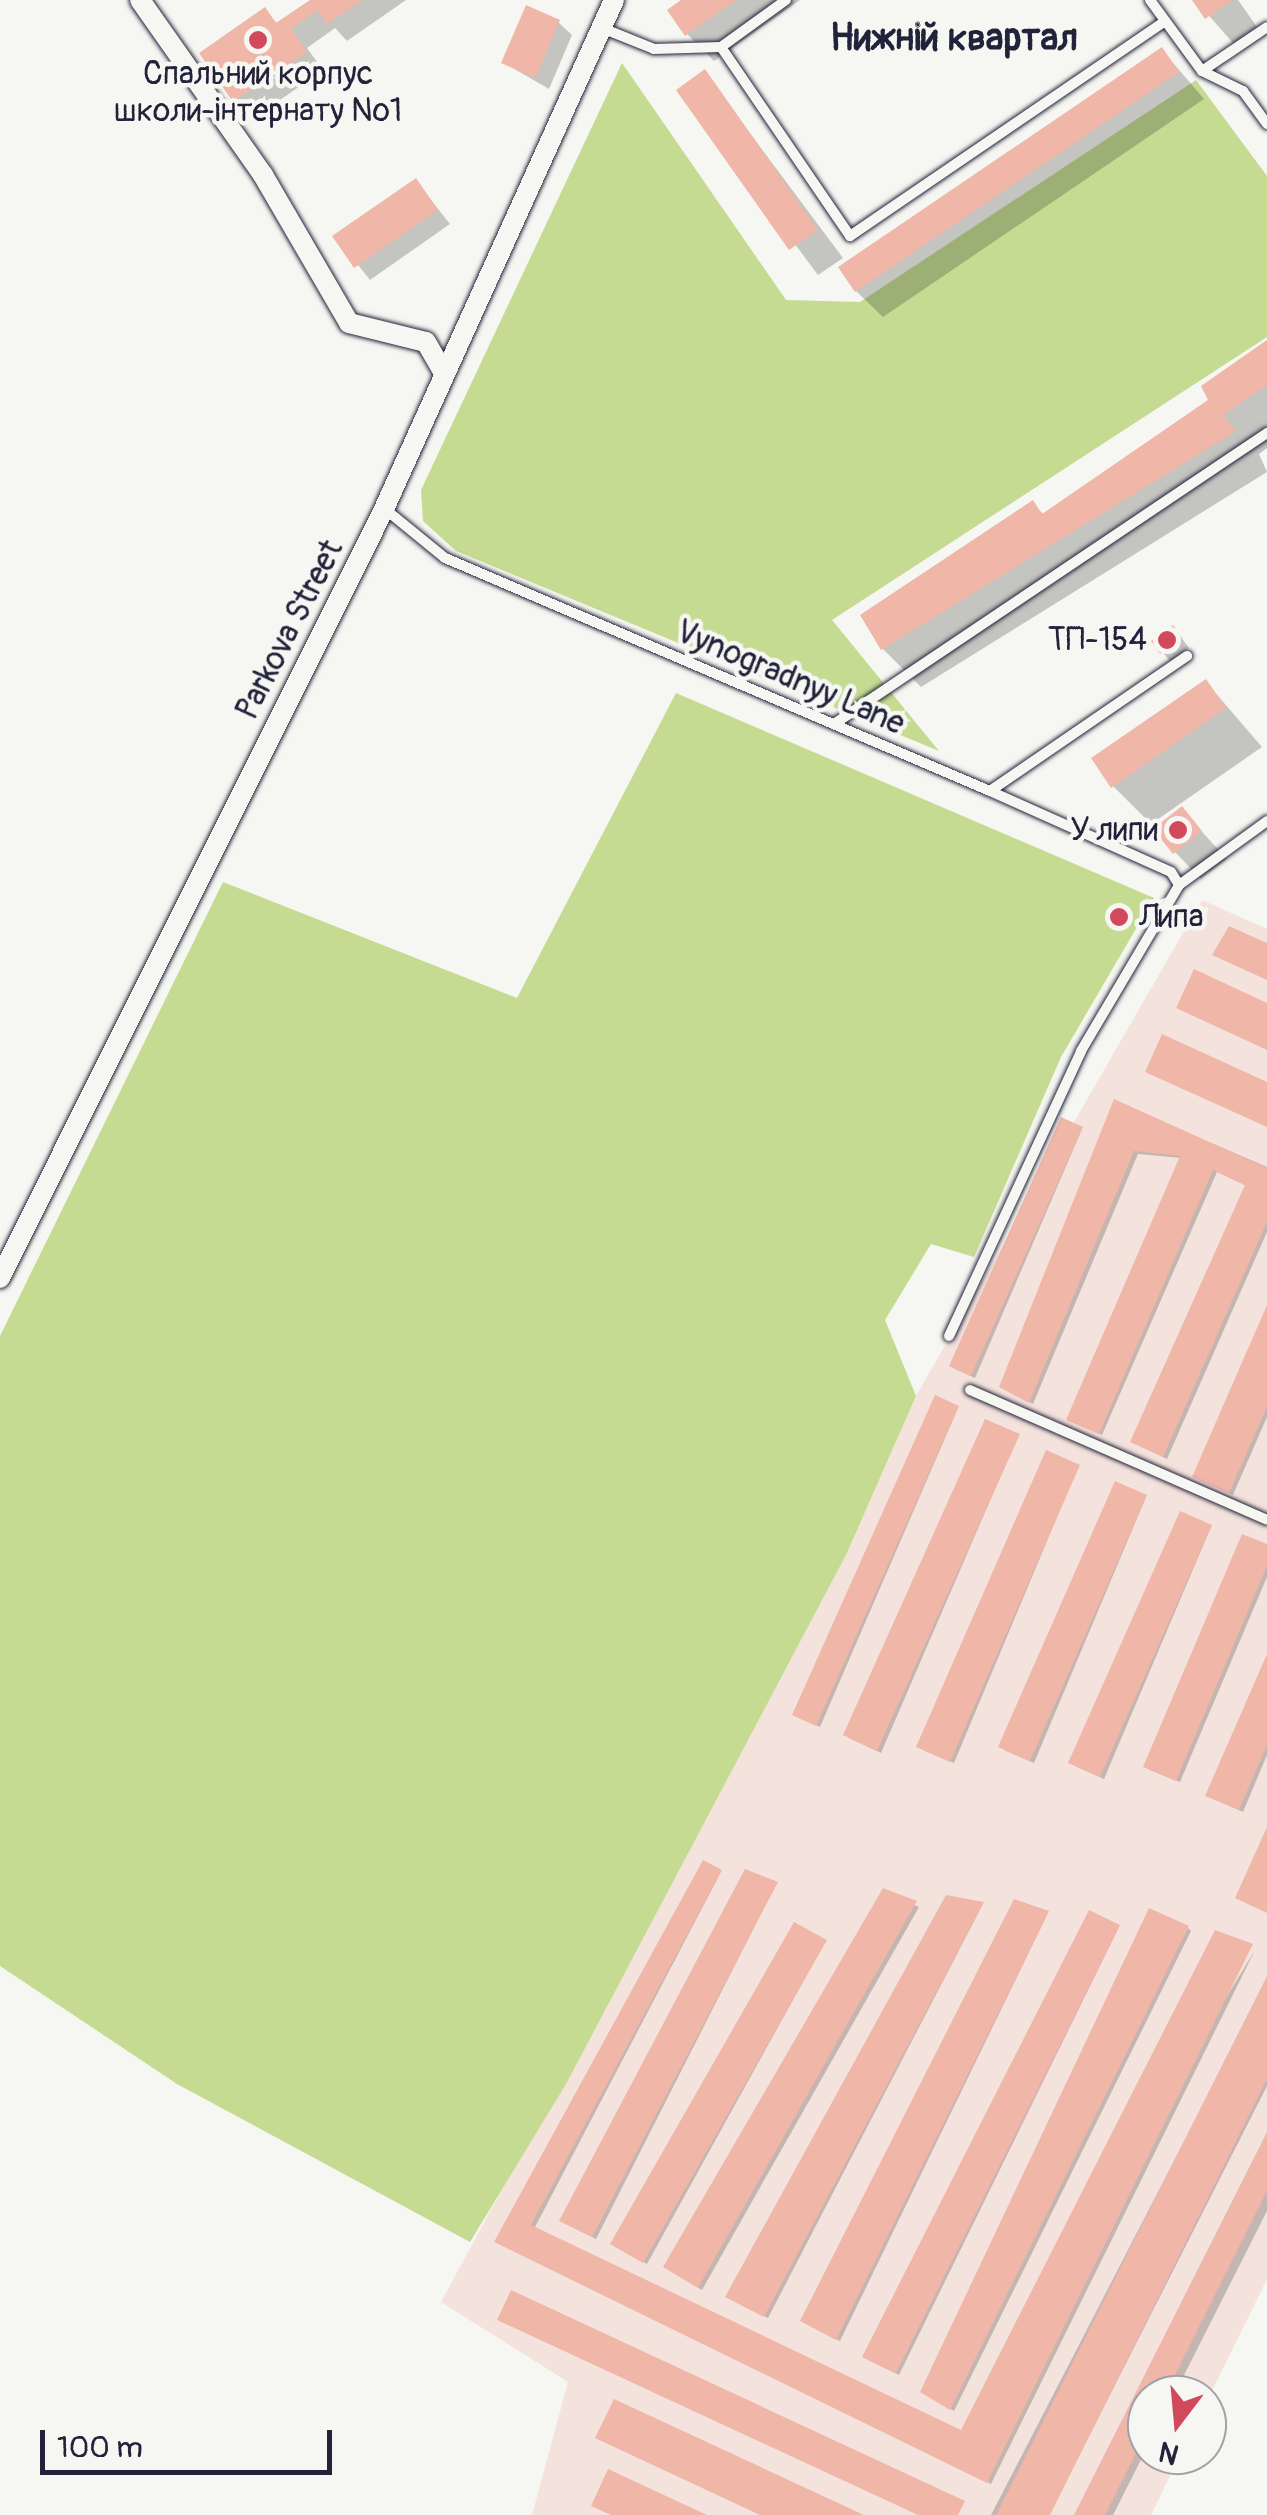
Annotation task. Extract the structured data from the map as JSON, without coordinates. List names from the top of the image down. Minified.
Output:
{"streets":{"street":["Parkova Street"],"lane":["Vynogradnyy Lane"]},"crossings":[["Parkova Street","Vynogradnyy Lane"]],"districts":["Нижній квартал"],"places":["Спальний корпус школи-інтернату №1","ТП-154","У липи","Липа"],"scale_bar":"100 m","north":"bottom"}
